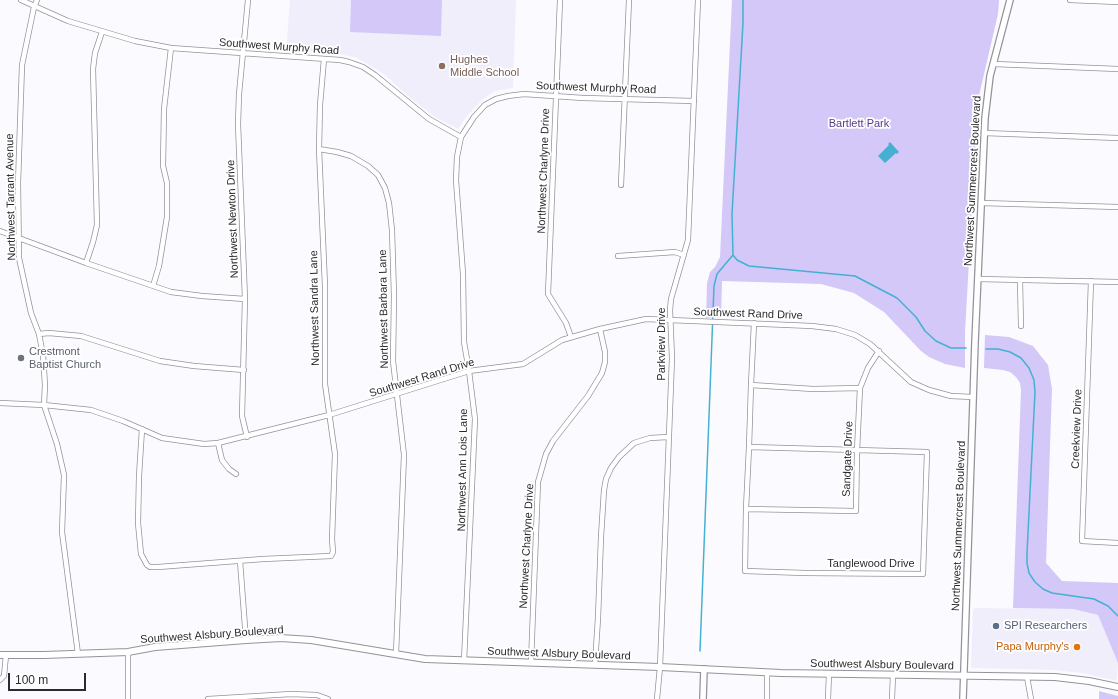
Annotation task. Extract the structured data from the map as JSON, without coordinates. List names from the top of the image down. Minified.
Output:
{"streets":{"main road":["Southwest Alsbury Boulevard"],"street":["Southwest Murphy Road","Northwest Charlyne Drive","Northwest Summercrest Boulevard","Northwest Tarrant Avenue","Northwest Newton Drive","Northwest Sandra Lane","Northwest Barbara Lane","Southwest Rand Drive","Parkview Drive","Creekview Drive","Sandgate Drive","Northwest Ann Lois Lane","Tanglewood Drive"]},"crossings":[["Southwest Murphy Road","Northwest Charlyne Drive"],["Southwest Murphy Road","Northwest Tarrant Avenue"],["Southwest Murphy Road","Northwest Newton Drive"],["Southwest Murphy Road","Northwest Sandra Lane"],["Southwest Murphy Road","Parkview Drive"],["Southwest Murphy Road","Northwest Ann Lois Lane"],["Northwest Charlyne Drive","Southwest Rand Drive"],["Northwest Charlyne Drive","Southwest Alsbury Boulevard"],["Northwest Summercrest Boulevard","Southwest Rand Drive"],["Northwest Summercrest Boulevard","Southwest Alsbury Boulevard"],["Northwest Tarrant Avenue","Southwest Rand Drive"],["Northwest Tarrant Avenue","Southwest Alsbury Boulevard"],["Northwest Newton Drive","Southwest Rand Drive"],["Northwest Sandra Lane","Northwest Barbara Lane"],["Northwest Sandra Lane","Southwest Rand Drive"],["Northwest Barbara Lane","Southwest Rand Drive"],["Northwest Barbara Lane","Southwest Alsbury Boulevard"],["Southwest Rand Drive","Parkview Drive"],["Southwest Rand Drive","Sandgate Drive"],["Southwest Rand Drive","Northwest Ann Lois Lane"],["Parkview Drive","Southwest Alsbury Boulevard"],["Sandgate Drive","Tanglewood Drive"],["Northwest Ann Lois Lane","Southwest Alsbury Boulevard"]],"parks":["Bartlett Park"],"places":["Hughes Middle School","Crestmont Baptist Church","SPI Researchers","Papa Murphy's"],"scale_bar":"100 m"}
